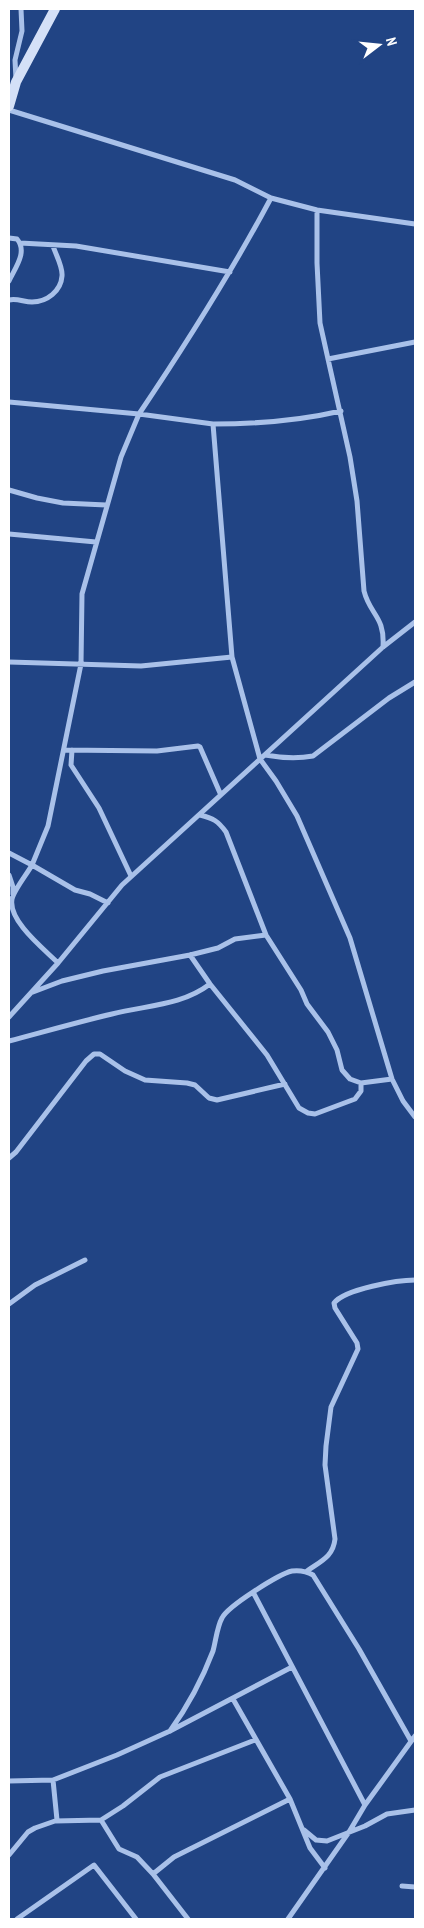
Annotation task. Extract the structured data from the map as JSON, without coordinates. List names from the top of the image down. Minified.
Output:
{"north":"right"}
